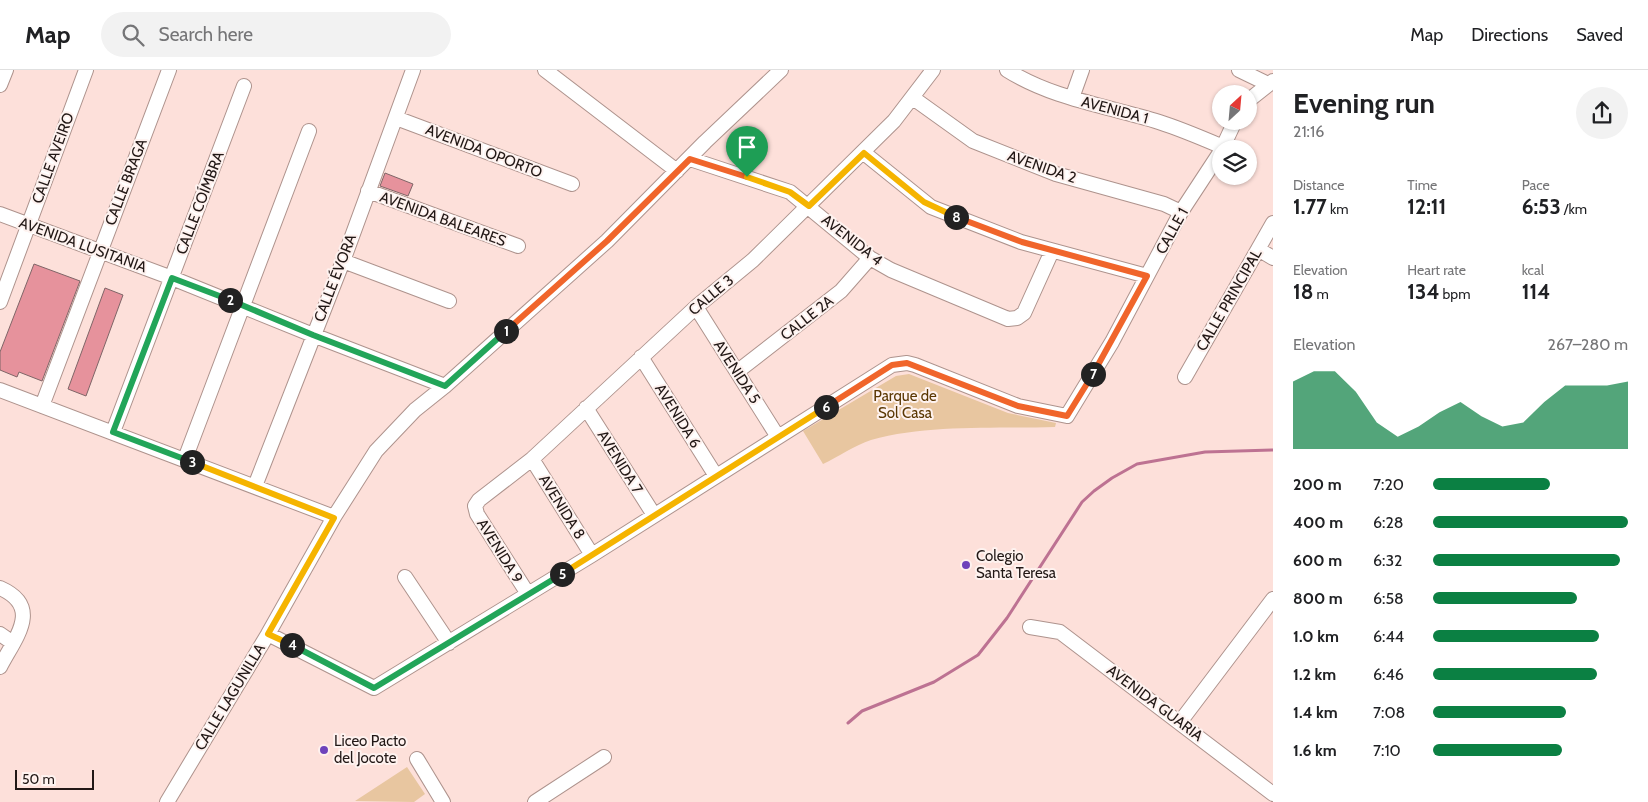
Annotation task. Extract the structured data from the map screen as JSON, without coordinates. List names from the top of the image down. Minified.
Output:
{"streets":{"street":["AVENIDA 1","AVENIDA OPORTO","CALLE AVEIRO","AVENIDA 2","CALLE BRAGA","CALLE COÍMBRA","AVENIDA BALEARES","CALLE 1","AVENIDA 4","AVENIDA LUSITANIA","CALLE ÉVORA","CALLE 3","CALLE PRINCIPAL","CALLE 2A","AVENIDA 5","AVENIDA 6","AVENIDA 7","AVENIDA 8","AVENIDA 9","CALLE LAGUNILLA","AVENIDA GUARIA"]},"crossings":[["AVENIDA OPORTO","CALLE ÉVORA"],["CALLE AVEIRO","AVENIDA LUSITANIA"],["AVENIDA 2","CALLE 1"],["AVENIDA 2","CALLE 3"],["CALLE BRAGA","AVENIDA LUSITANIA"],["CALLE COÍMBRA","AVENIDA LUSITANIA"],["AVENIDA BALEARES","CALLE ÉVORA"],["CALLE 1","AVENIDA 5"],["AVENIDA 4","CALLE 3"],["AVENIDA 4","CALLE 2A"],["AVENIDA 4","CALLE LAGUNILLA"],["AVENIDA LUSITANIA","CALLE ÉVORA"],["AVENIDA LUSITANIA","CALLE LAGUNILLA"],["CALLE 3","AVENIDA 5"],["CALLE 3","AVENIDA 6"],["CALLE 3","AVENIDA 7"],["CALLE 3","AVENIDA 8"],["CALLE 3","AVENIDA 9"],["CALLE 2A","AVENIDA 5"]],"parks":["Parque de Sol Casa"],"places":["Colegio Santa Teresa","Liceo Pacto del Jocote"],"scale_bar":"50 m","north":"top right","page":{"header":"Map","search":"Search here","nav":["Map","Directions","Saved"],"heading":["Evening run","21:16"],"stats":[["Distance","1.77 km"],["Time","12:11"],["Pace","6:53 /km"],["Elevation","18 m"],["Heart rate","134 bpm"],["kcal","114"]],"pins":["8","2","1","7","6","3","5","4"],"chart":["Elevation","267–280 m"],"list":[{"name":"200 m","note":"7:20"},{"name":"400 m","note":"6:28"},{"name":"600 m","note":"6:32"},{"name":"800 m","note":"6:58"},{"name":"1.0 km","note":"6:44"},{"name":"1.2 km","note":"6:46"},{"name":"1.4 km","note":"7:08"},{"name":"1.6 km","note":"7:10"}],"scale":"50 m"}}
